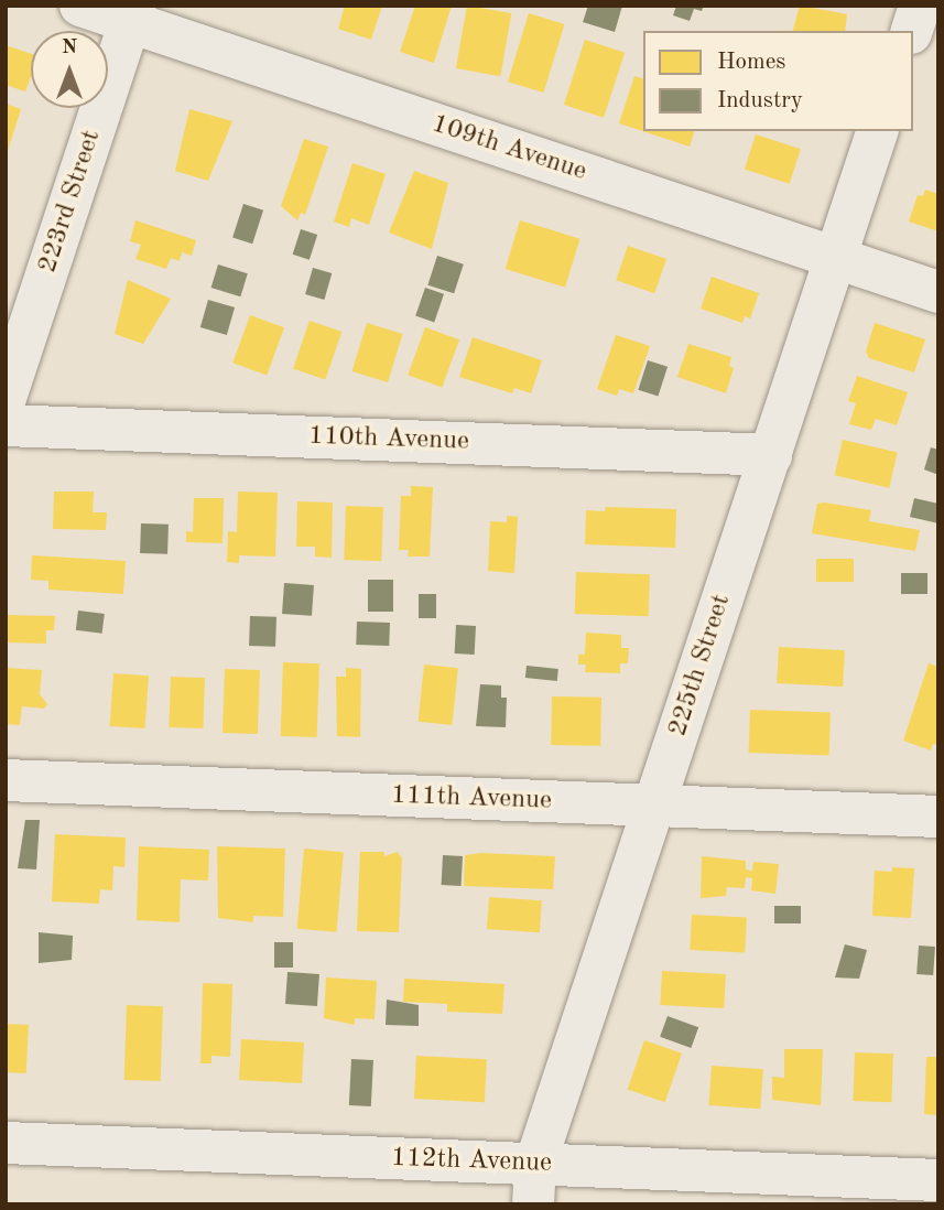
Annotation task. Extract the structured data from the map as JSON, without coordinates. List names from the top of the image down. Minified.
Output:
{"streets":{"street":["109th Avenue","223rd Street","110th Avenue","225th Street","111th Avenue","112th Avenue"]},"crossings":[["109th Avenue","223rd Street"],["109th Avenue","225th Street"],["110th Avenue","225th Street"],["225th Street","111th Avenue"],["225th Street","112th Avenue"]],"legend":["Homes","Industry"],"north":"top"}
